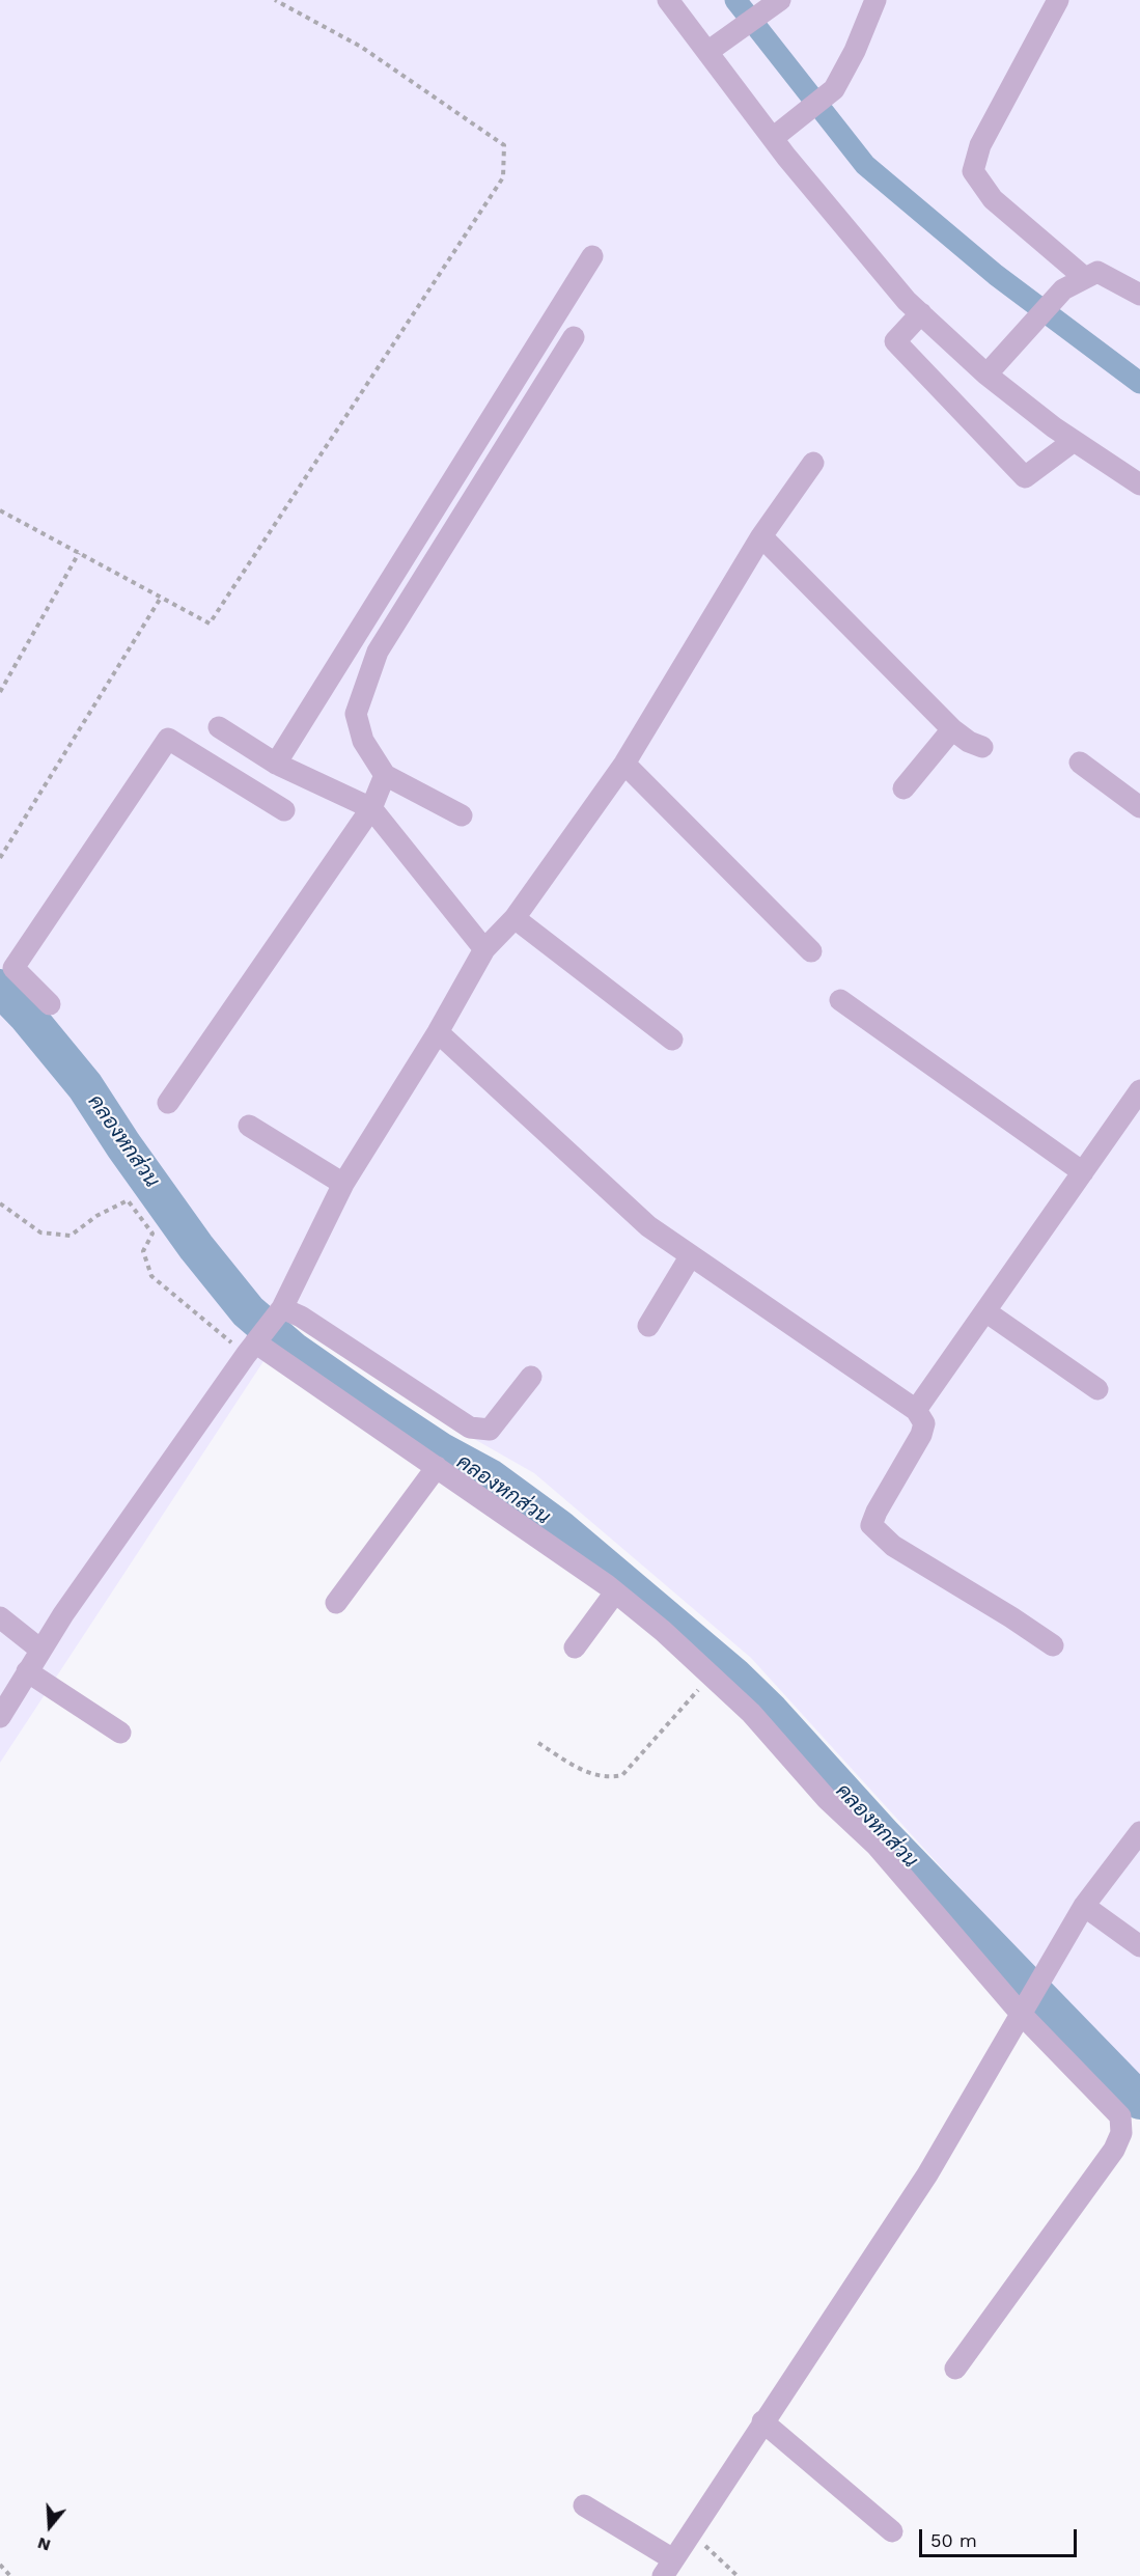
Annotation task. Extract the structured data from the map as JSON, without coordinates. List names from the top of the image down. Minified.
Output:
{"water":["คลองหกส่วน"],"scale_bar":"50 m","north":"bottom"}
